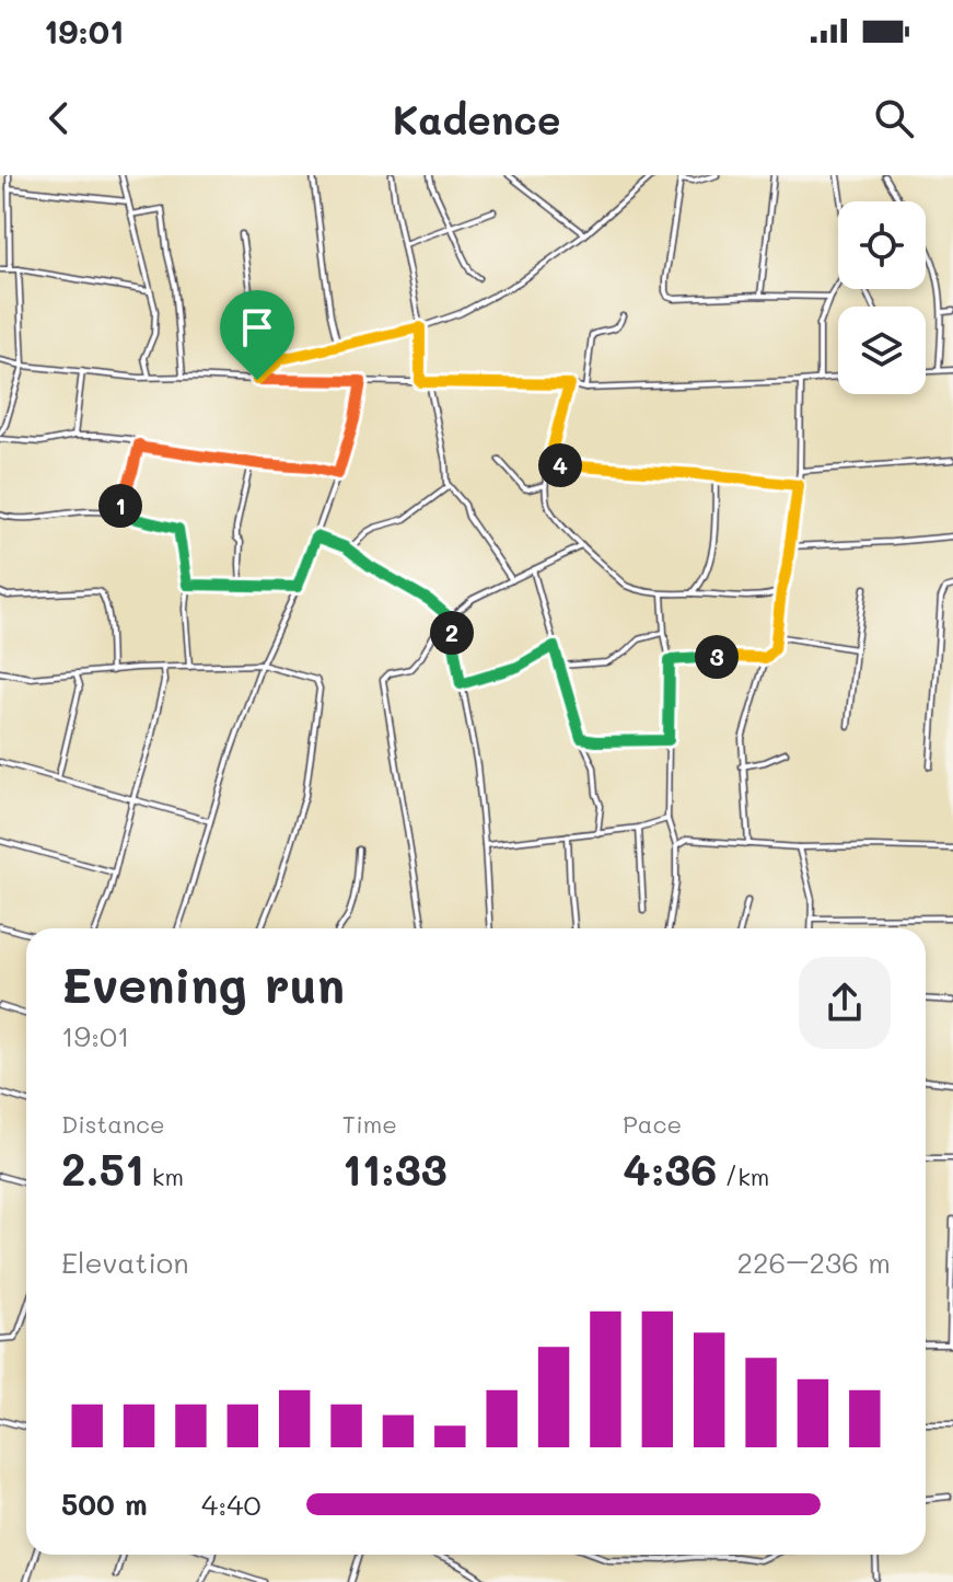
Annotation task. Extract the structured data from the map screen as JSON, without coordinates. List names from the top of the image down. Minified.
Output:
{"page":{"status":"19:01","header":"Kadence","pins":["4","1","2","3"],"heading":["Evening run","19:01"],"stats":[["Distance","2.51 km"],["Time","11:33"],["Pace","4:36 /km"]],"chart":["Elevation","226–236 m"],"list":[{"name":"500 m","note":"4:40"}]}}
